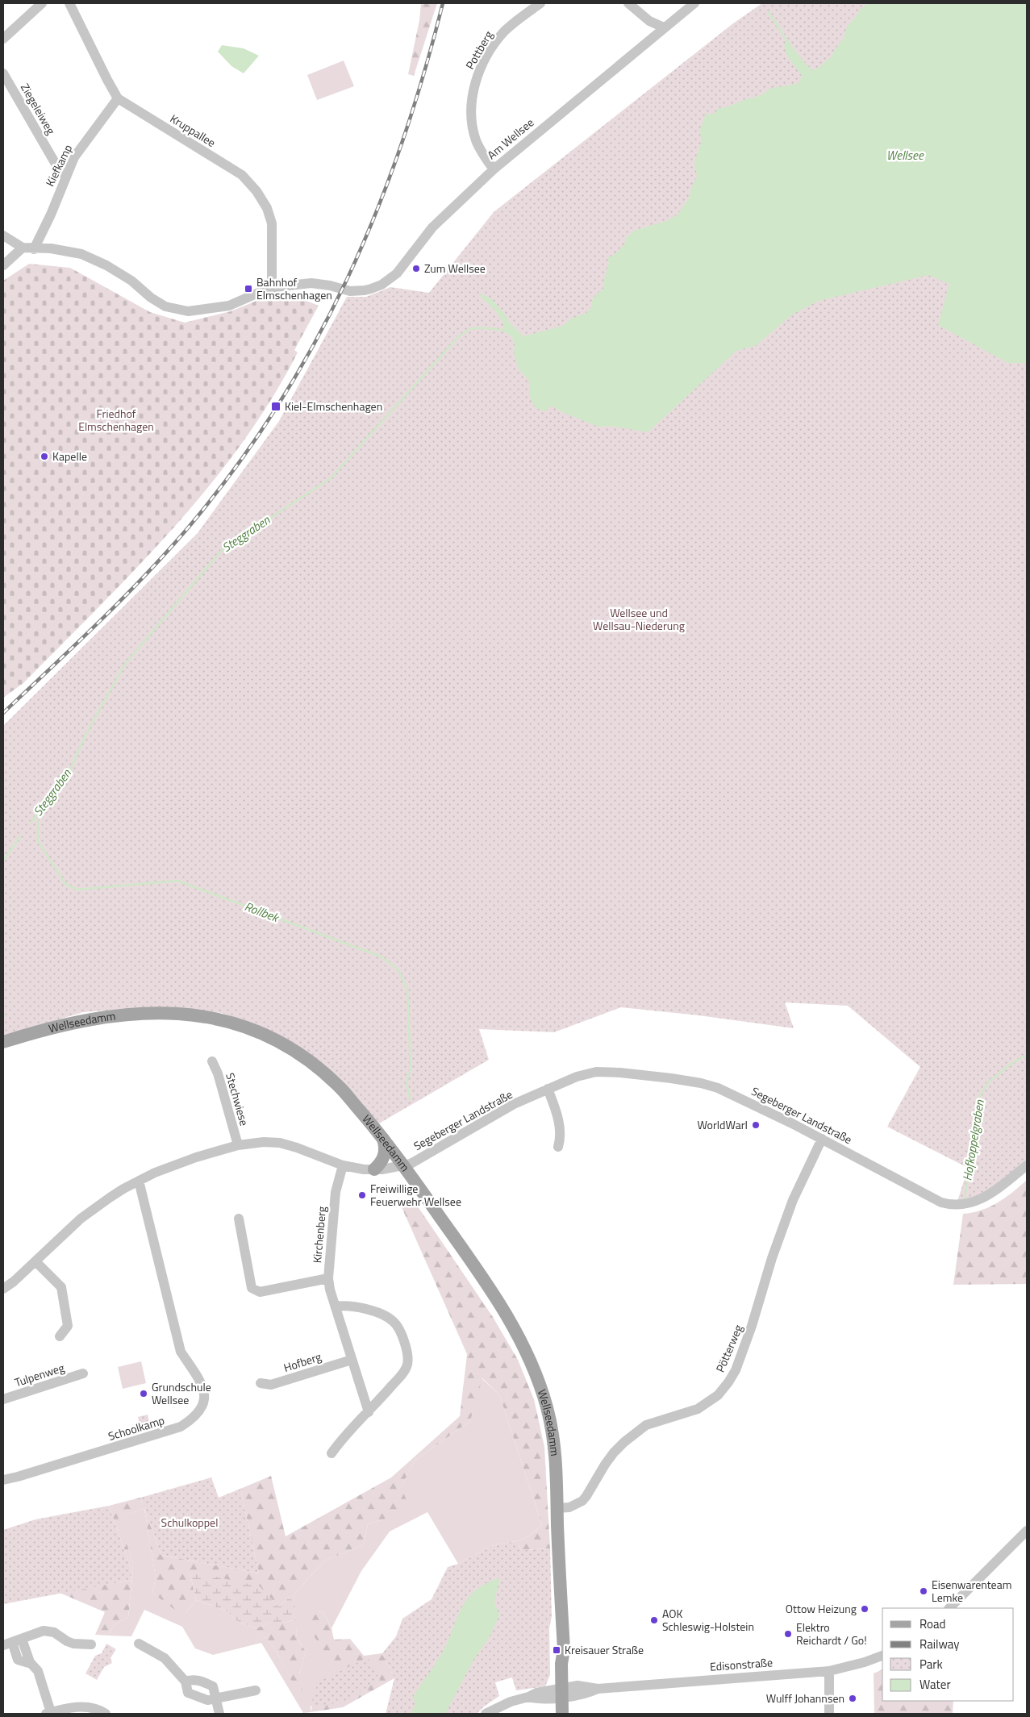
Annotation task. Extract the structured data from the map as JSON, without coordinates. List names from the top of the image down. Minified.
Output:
{"streets":{"main road":["Wellseedamm"],"street":["Pottberg","Ziegeleiweg","Kruppallee","Am Wellsee","Kiefkamp","Stechwiese","Segeberger Landstraße","Kirchenberg","Pötterweg","Hofberg","Tulpenweg","Schoolkamp","Edisonstraße"]},"crossings":[["Pottberg","Am Wellsee"],["Ziegeleiweg","Kiefkamp"],["Kruppallee","Am Wellsee"],["Kruppallee","Kiefkamp"],["Am Wellsee","Kiefkamp"],["Wellseedamm","Segeberger Landstraße"],["Wellseedamm","Pötterweg"],["Wellseedamm","Edisonstraße"],["Stechwiese","Segeberger Landstraße"],["Segeberger Landstraße","Kirchenberg"],["Segeberger Landstraße","Pötterweg"],["Segeberger Landstraße","Schoolkamp"],["Kirchenberg","Hofberg"]],"water":["Wellsee","Steggraben","Rollbek","Hofkoppelgraben"],"parks":["Friedhof Elmschenhagen","Wellsee und Wellsau-Niederung","Schulkoppel"],"places":{"other":["Zum Wellsee","Kapelle","WorldWarI","Freiwillige Feuerwehr Wellsee","Grundschule Wellsee","Eisenwarenteam Lemke","Ottow Heizung","AOK Schleswig-Holstein","Elektro Reichardt / Go!","Wulff Johannsen"],"transit":["Bahnhof Elmschenhagen","Kiel-Elmschenhagen","Kreisauer Straße"]},"legend":["Road","Railway","Park","Water"]}
